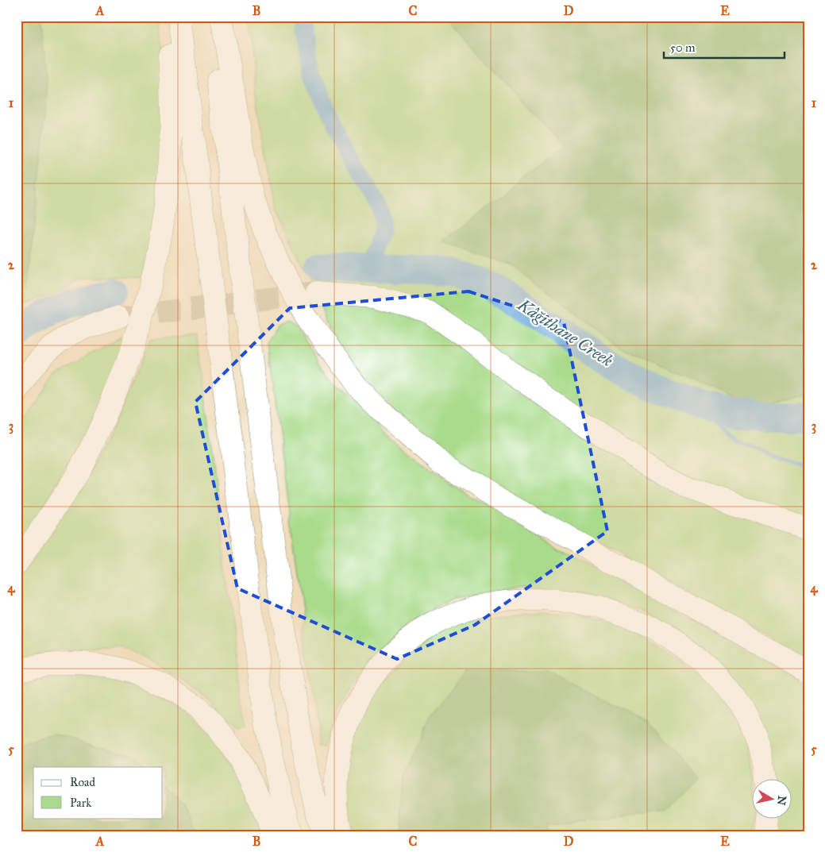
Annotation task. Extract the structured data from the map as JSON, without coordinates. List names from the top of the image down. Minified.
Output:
{"water":["Kâğıthane Creek"],"legend":["Road","Park"],"scale_bar":"50 m","north":"right","grid":{"columns":["A","B","C","D","E"],"rows":["1","2","3","4","5"]}}
